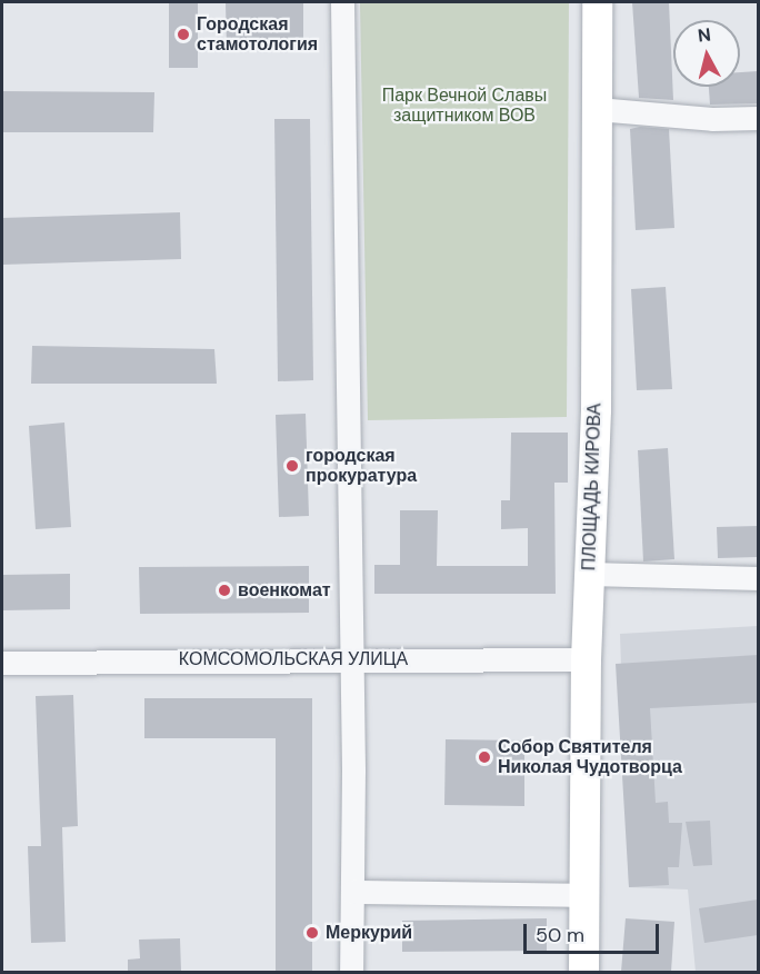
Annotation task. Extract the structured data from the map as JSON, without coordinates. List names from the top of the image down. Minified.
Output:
{"streets":{"main road":["ПЛОЩАДЬ КИРОВА"],"street":["КОМСОМОЛЬСКАЯ УЛИЦА"]},"crossings":[["ПЛОЩАДЬ КИРОВА","КОМСОМОЛЬСКАЯ УЛИЦА"]],"parks":["Парк Вечной Славы защитником ВОВ"],"places":["Городская стамотология","городская прокуратура","военкомат","Собор Святителя Николая Чудотворца","Меркурий"],"scale_bar":"50 m","north":"top"}
